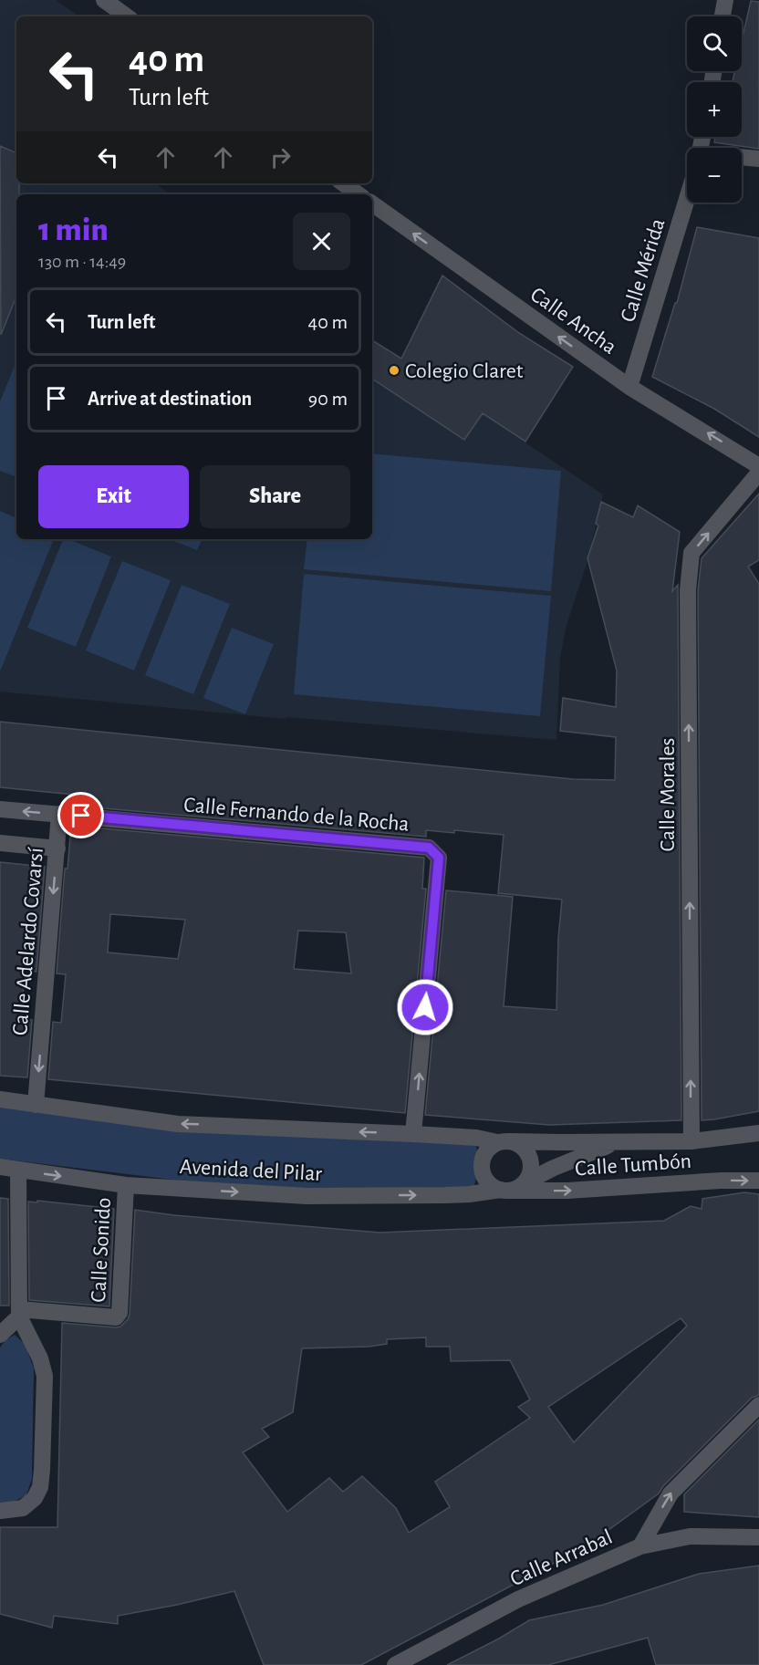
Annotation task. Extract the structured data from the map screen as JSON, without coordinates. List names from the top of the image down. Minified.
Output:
{"streets":{"street":["Calle Mérida","Calle Ancha","Calle Morales","Calle Fernando de la Rocha","Calle Adelardo Covarsí","Calle Tumbón","Avenida del Pilar","Calle Sonido","Calle Arrabal"]},"crossings":[["Calle Mérida","Calle Ancha"],["Calle Morales","Avenida del Pilar"],["Calle Fernando de la Rocha","Calle Adelardo Covarsí"],["Calle Fernando de la Rocha","Avenida del Pilar"],["Calle Adelardo Covarsí","Avenida del Pilar"],["Calle Tumbón","Avenida del Pilar"],["Avenida del Pilar","Calle Sonido"]],"one_way":["Calle Ancha","Calle Morales","Calle Adelardo Covarsí","Calle Tumbón"],"places":["Colegio Claret"],"page":{"map_buttons":["+","−"],"turn":["40 m","Turn left"],"heading":["1 min","130 m · 14:49"],"list":[{"name":"Turn left","value":"40 m"},{"name":"Arrive at destination","value":"90 m"}],"buttons":["Exit","Share"]}}
